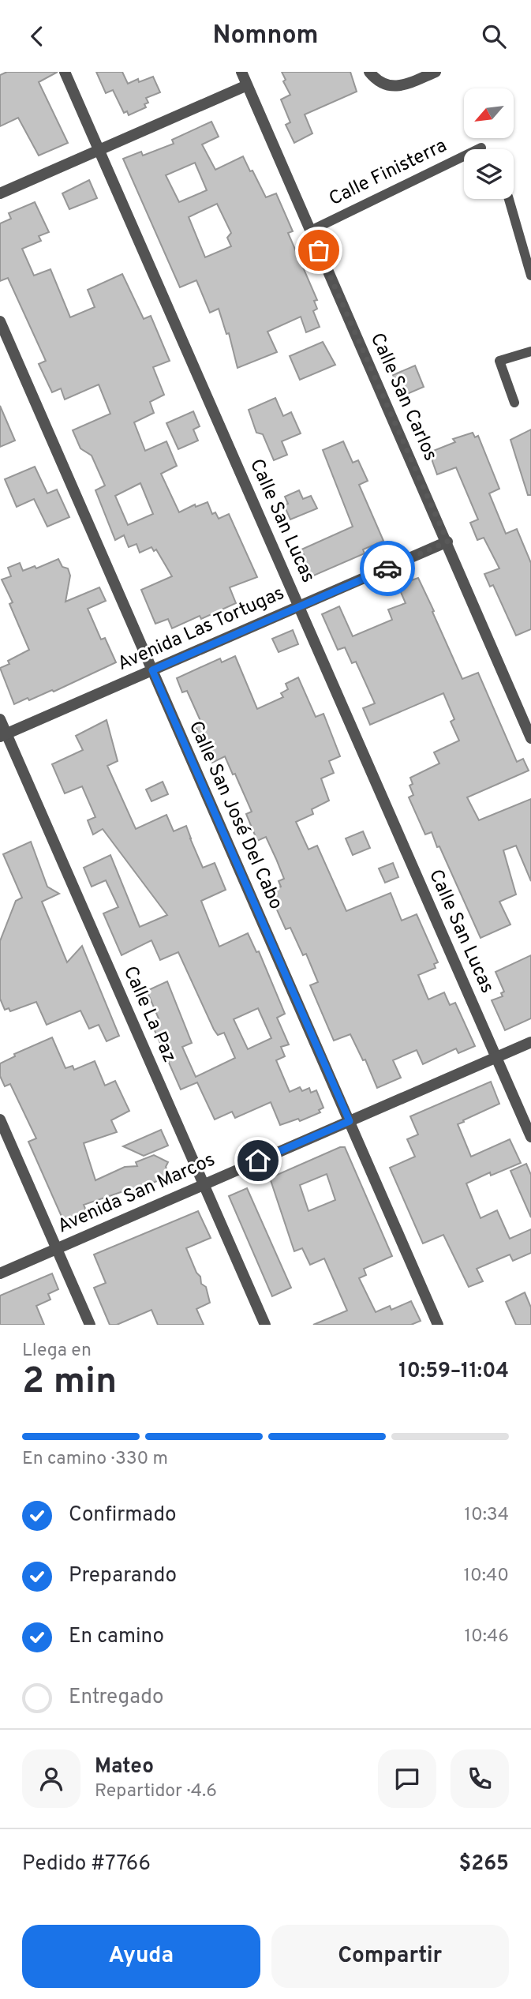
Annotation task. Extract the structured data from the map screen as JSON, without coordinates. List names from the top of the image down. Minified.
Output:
{"streets":{"street":["Calle San Carlos","Calle San Lucas","Avenida Las Tortugas","Calle San José Del Cabo","Calle La Paz","Avenida San Marcos"],"lane":["Calle Finisterra"]},"crossings":[["Calle Finisterra","Calle San Carlos"],["Calle San Carlos","Avenida Las Tortugas"],["Calle San Lucas","Avenida Las Tortugas"],["Calle San Lucas","Avenida San Marcos"],["Avenida Las Tortugas","Calle San José Del Cabo"],["Avenida Las Tortugas","Calle La Paz"],["Calle San José Del Cabo","Avenida San Marcos"],["Calle La Paz","Avenida San Marcos"]],"north":"bottom left","page":{"header":"Nomnom","heading":["2 min","Llega en","10:59–11:04"],"panel":["Mateo","Repartidor · 4.6","Pedido #7766","$265"],"bar":"En camino · 330 m","list":[["Confirmado","10:34"],["Preparando","10:40"],["En camino","10:46"],"Entregado"],"buttons":["Ayuda","Compartir"]}}
